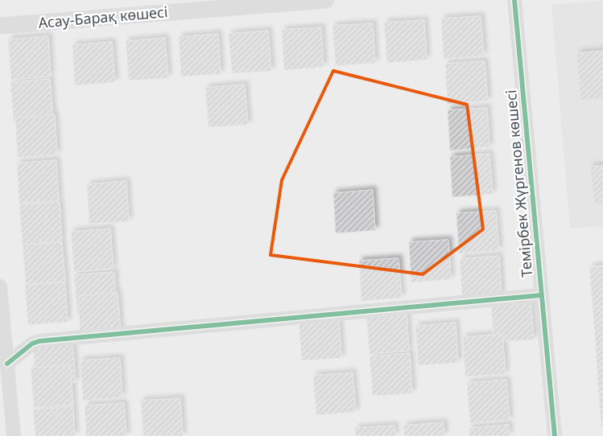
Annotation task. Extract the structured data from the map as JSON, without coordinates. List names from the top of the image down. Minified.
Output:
{"streets":{"street":["Асау-Барақ көшесі","Темірбек Жүргенов көшесі"]}}
